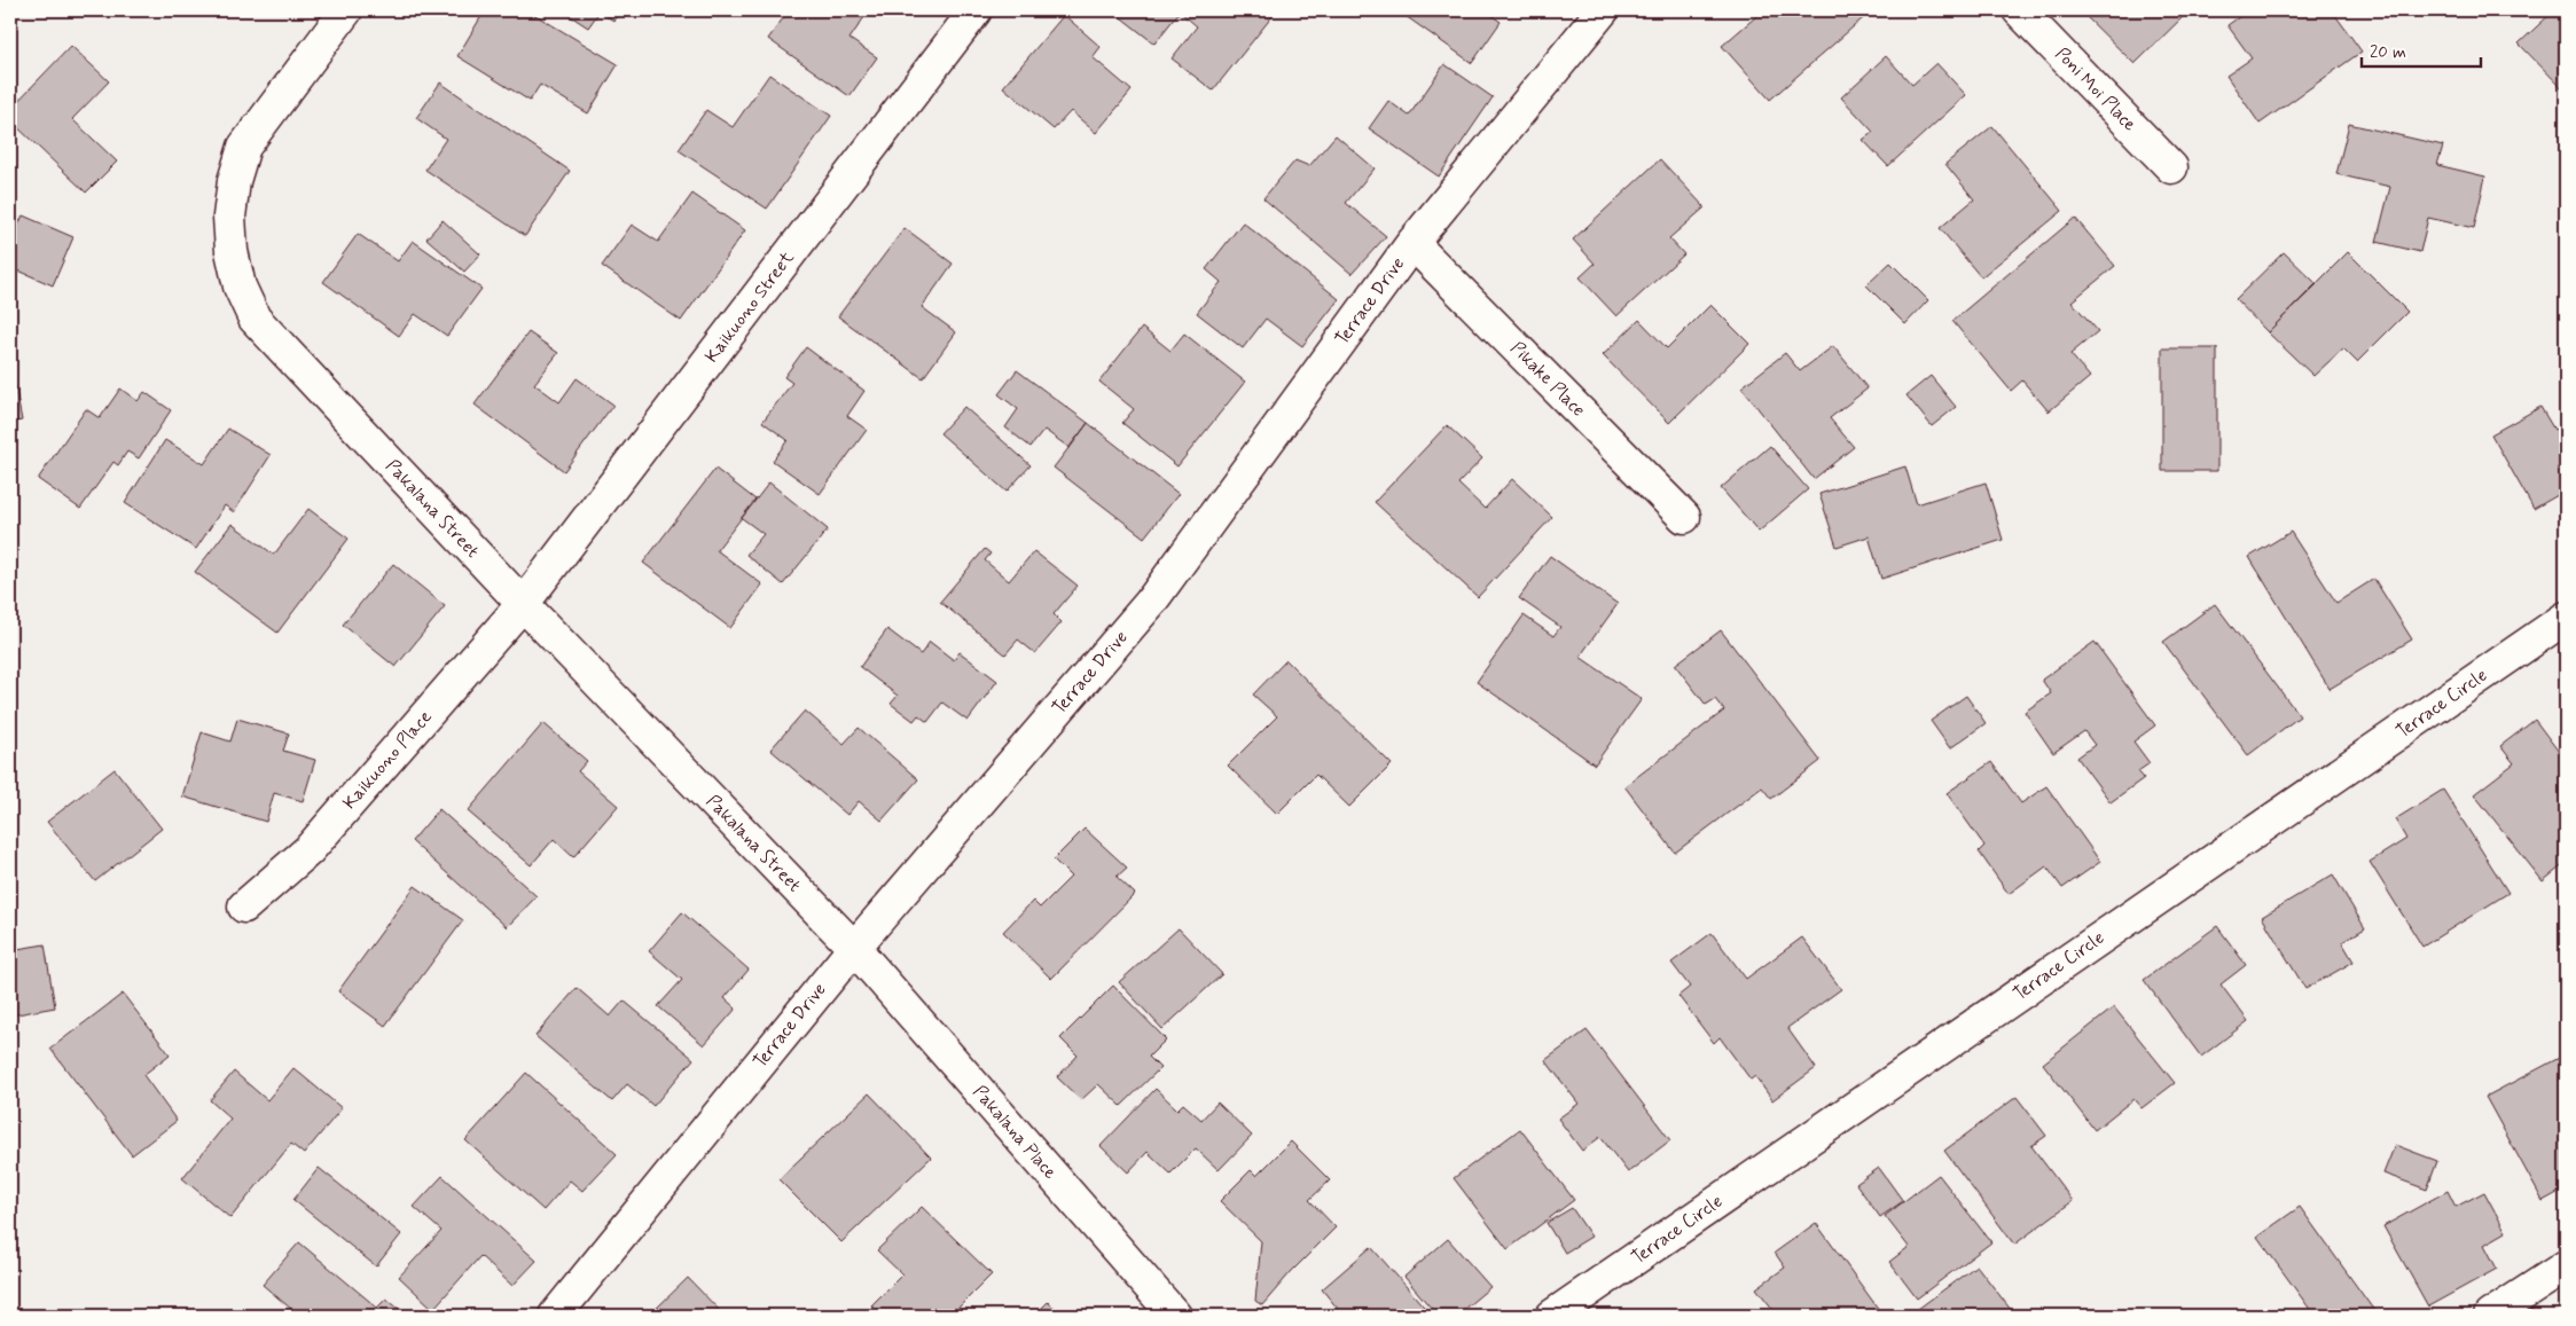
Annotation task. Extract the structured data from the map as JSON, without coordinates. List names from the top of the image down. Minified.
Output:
{"streets":{"street":["Poni Moi Place","Terrace Drive","Kaikuono Street","Pikake Place","Pakalana Street","Terrace Circle","Kaikuono Place","Pakalana Place"]},"crossings":[["Terrace Drive","Pikake Place"],["Terrace Drive","Pakalana Street"],["Terrace Drive","Pakalana Place"],["Kaikuono Street","Pakalana Street"],["Kaikuono Street","Kaikuono Place"],["Pakalana Street","Kaikuono Place"],["Pakalana Street","Pakalana Place"]],"scale_bar":"20 m"}
